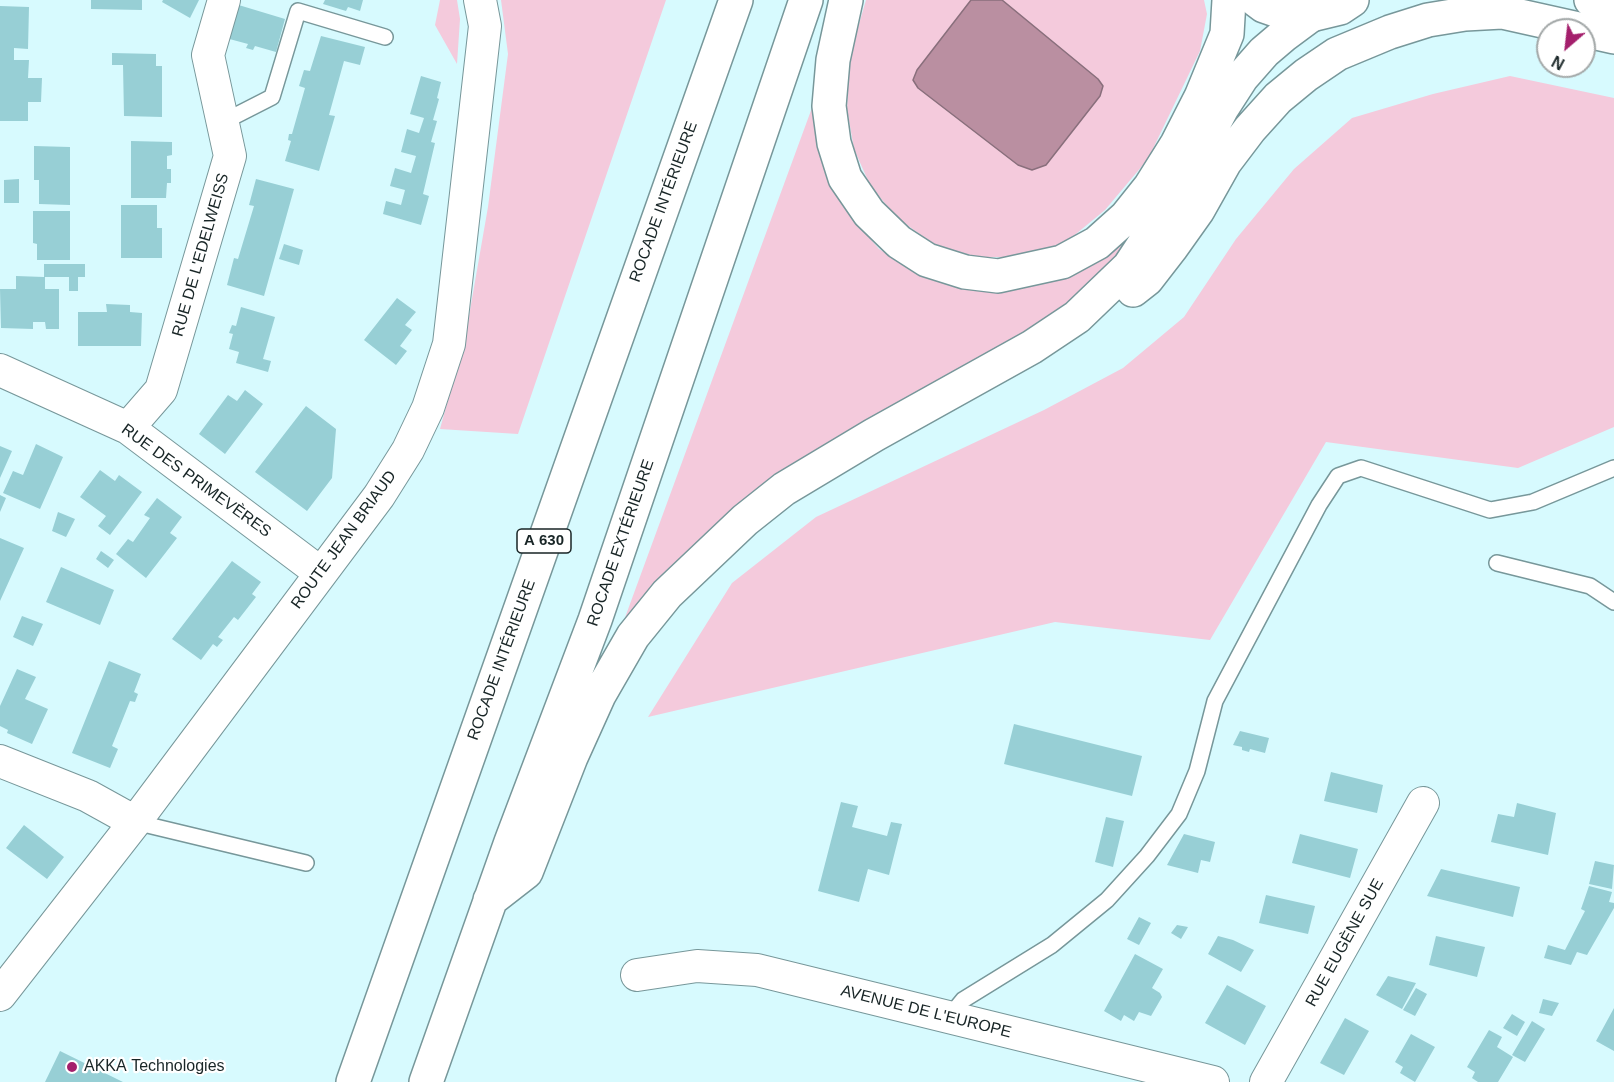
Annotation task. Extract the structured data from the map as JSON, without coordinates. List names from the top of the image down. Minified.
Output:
{"streets":{"main road":["ROCADE INTÉRIEURE","A 630","ROCADE EXTÉRIEURE"],"street":["RUE DE L'EDELWEISS","RUE DES PRIMEVÈRES","ROUTE JEAN BRIAUD","RUE EUGÈNE SUE","AVENUE DE L'EUROPE"]},"crossings":[["RUE DE L'EDELWEISS","RUE DES PRIMEVÈRES"],["RUE DES PRIMEVÈRES","ROUTE JEAN BRIAUD"]],"places":["AKKA Technologies"],"north":"bottom left"}
